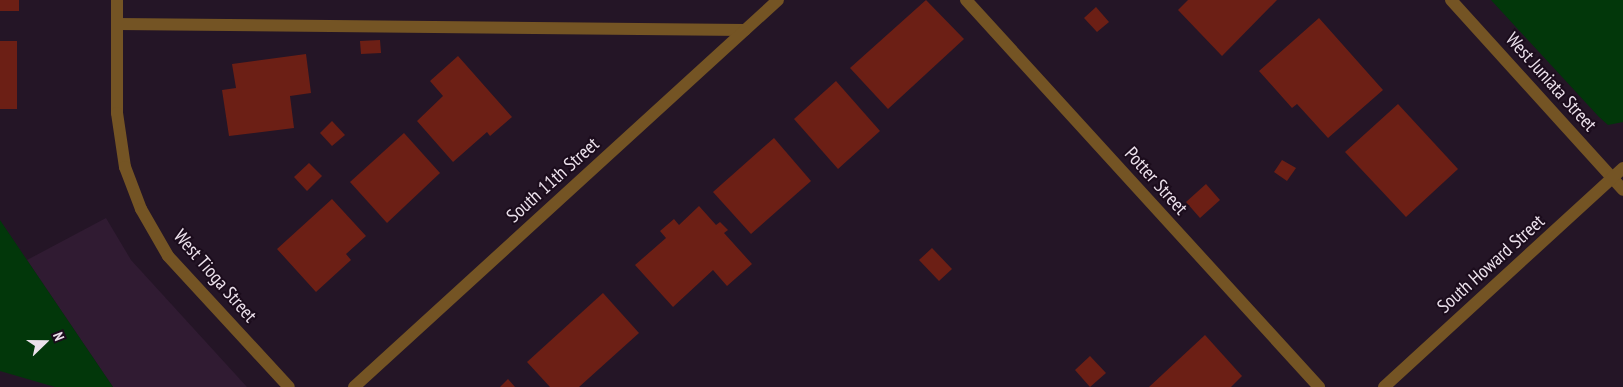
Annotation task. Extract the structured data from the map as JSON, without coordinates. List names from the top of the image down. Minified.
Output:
{"streets":{"street":["West Juniata Street","South 11th Street","Potter Street","South Howard Street","West Tioga Street"]},"crossings":[["West Juniata Street","South Howard Street"]],"north":"right"}
